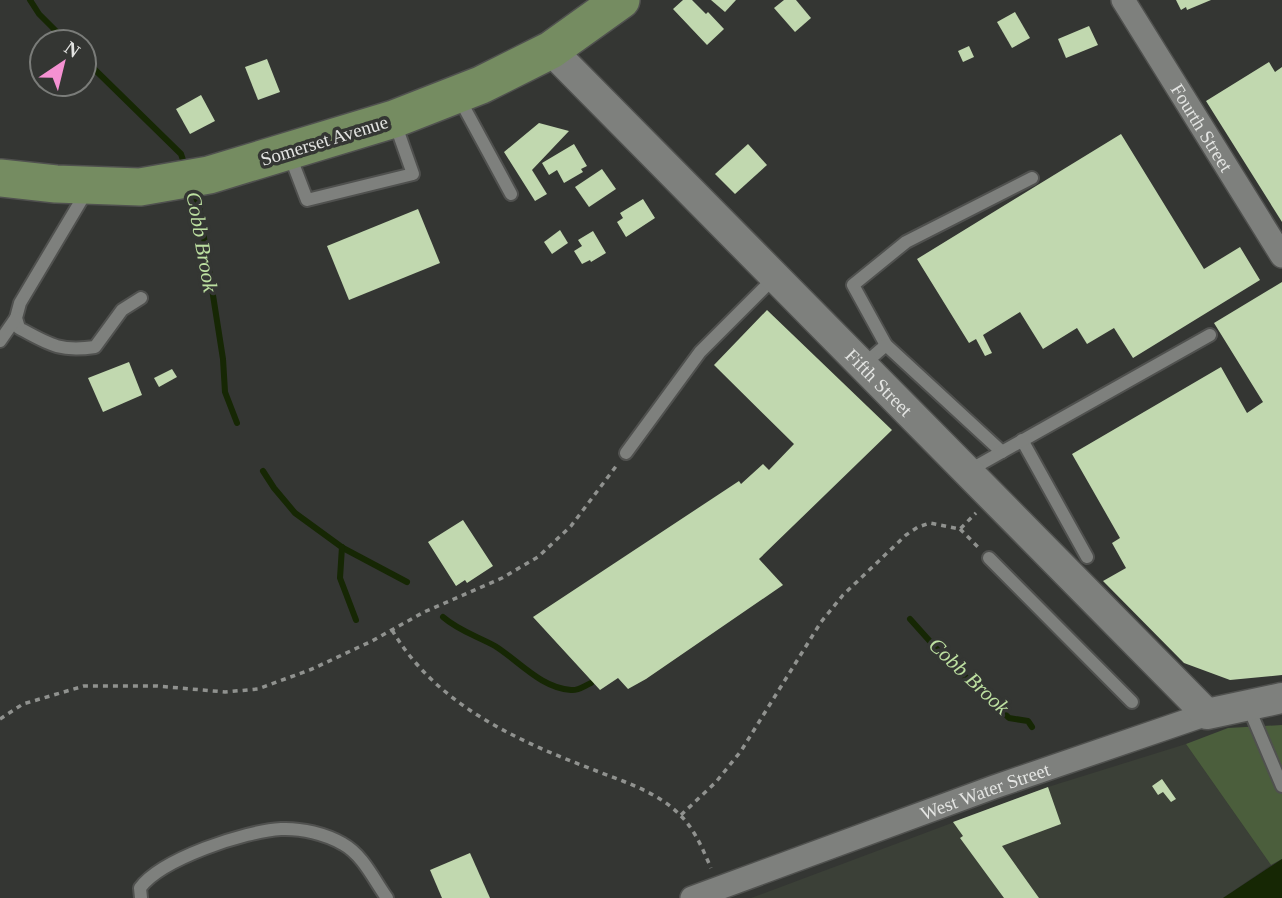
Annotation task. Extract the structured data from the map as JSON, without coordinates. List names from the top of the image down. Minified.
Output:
{"streets":{"main road":["Somerset Avenue"],"street":["Fourth Street","Fifth Street","West Water Street"]},"crossings":[["Somerset Avenue","Fifth Street"],["Fifth Street","West Water Street"]],"water":["Cobb Brook"],"north":"top right"}
